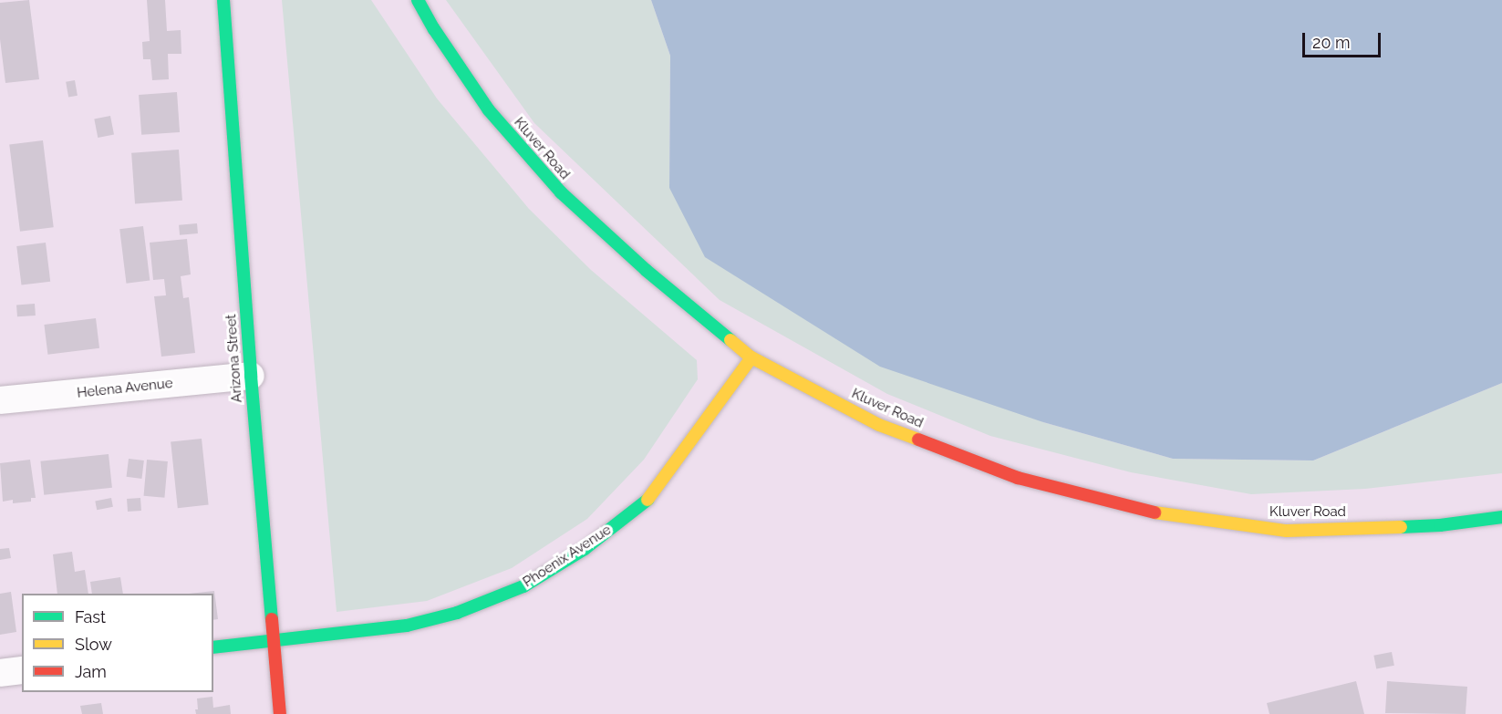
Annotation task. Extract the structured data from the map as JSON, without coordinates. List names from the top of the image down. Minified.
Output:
{"streets":{"street":["Kluver Road","Arizona Street","Helena Avenue","Phoenix Avenue"]},"crossings":[["Kluver Road","Phoenix Avenue"],["Arizona Street","Helena Avenue"],["Arizona Street","Phoenix Avenue"]],"legend":["Fast","Slow","Jam"],"scale_bar":"20 m"}
